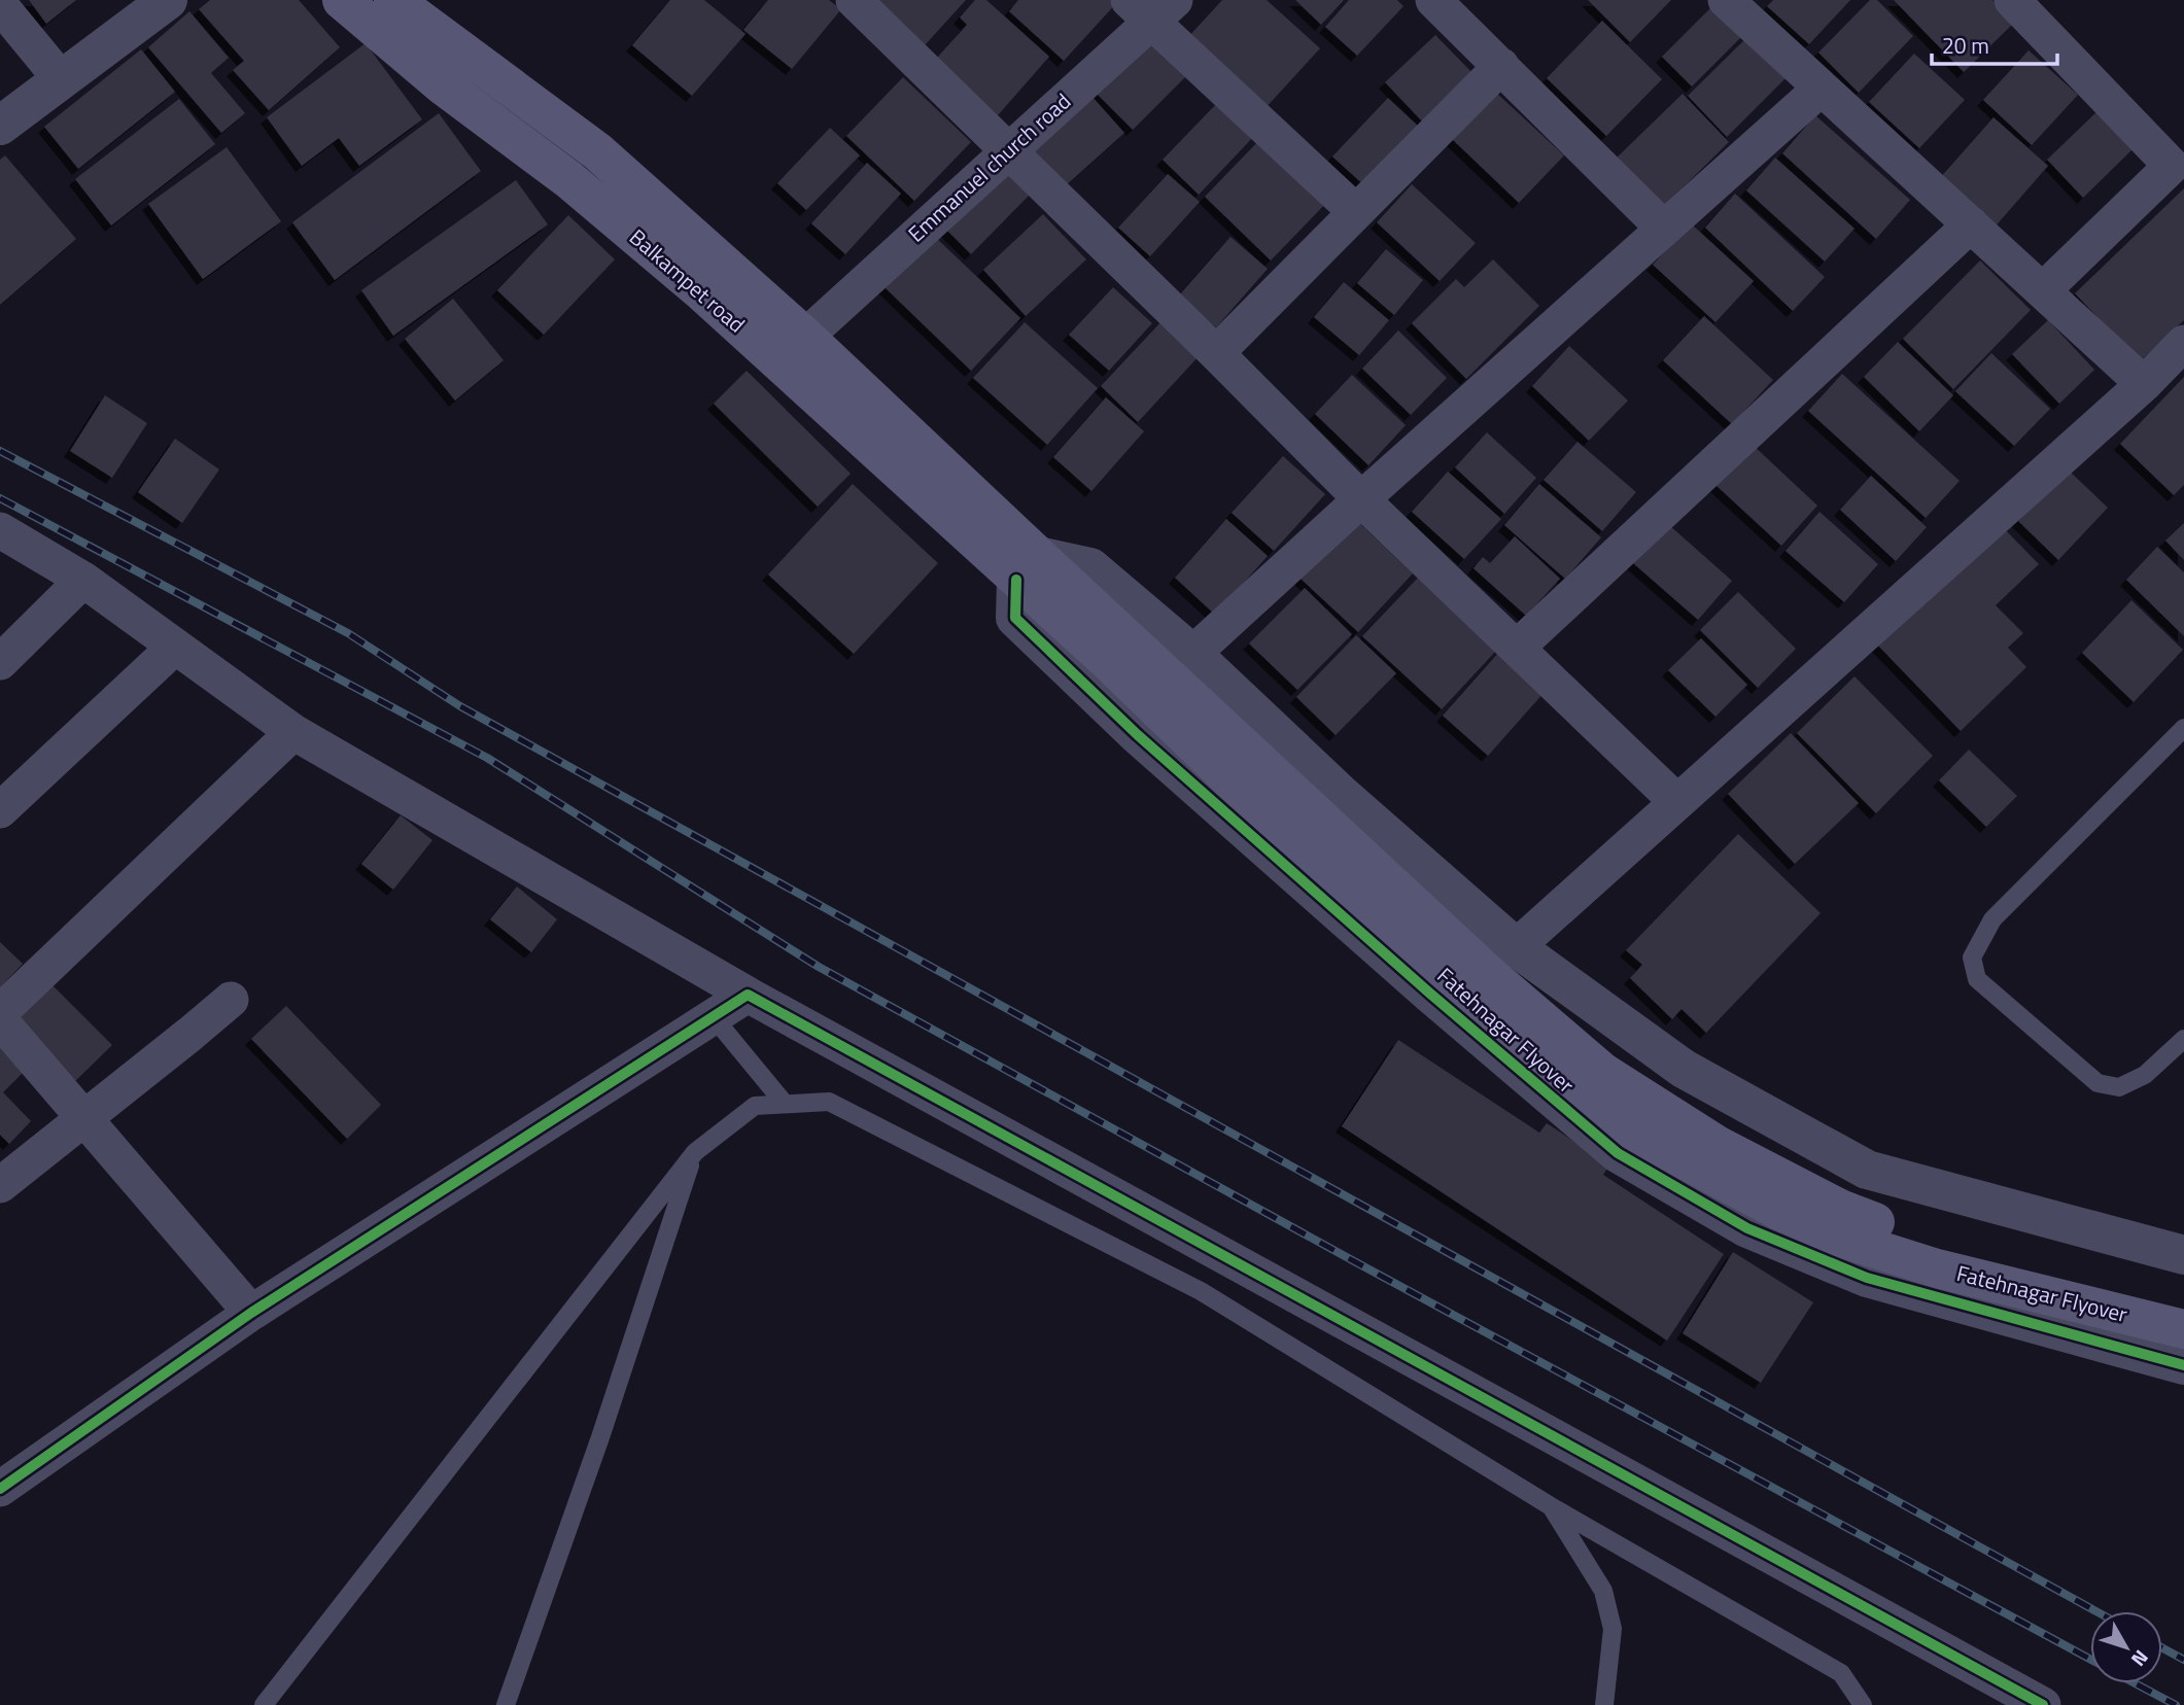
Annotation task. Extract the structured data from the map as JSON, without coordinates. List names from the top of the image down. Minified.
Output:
{"streets":{"main road":["Balkampet road","Fatehnagar Flyover"],"street":["Emmanuel church road"]},"crossings":[["Emmanuel church road","Balkampet road"],["Balkampet road","Fatehnagar Flyover"]],"scale_bar":"20 m","north":"bottom right"}
